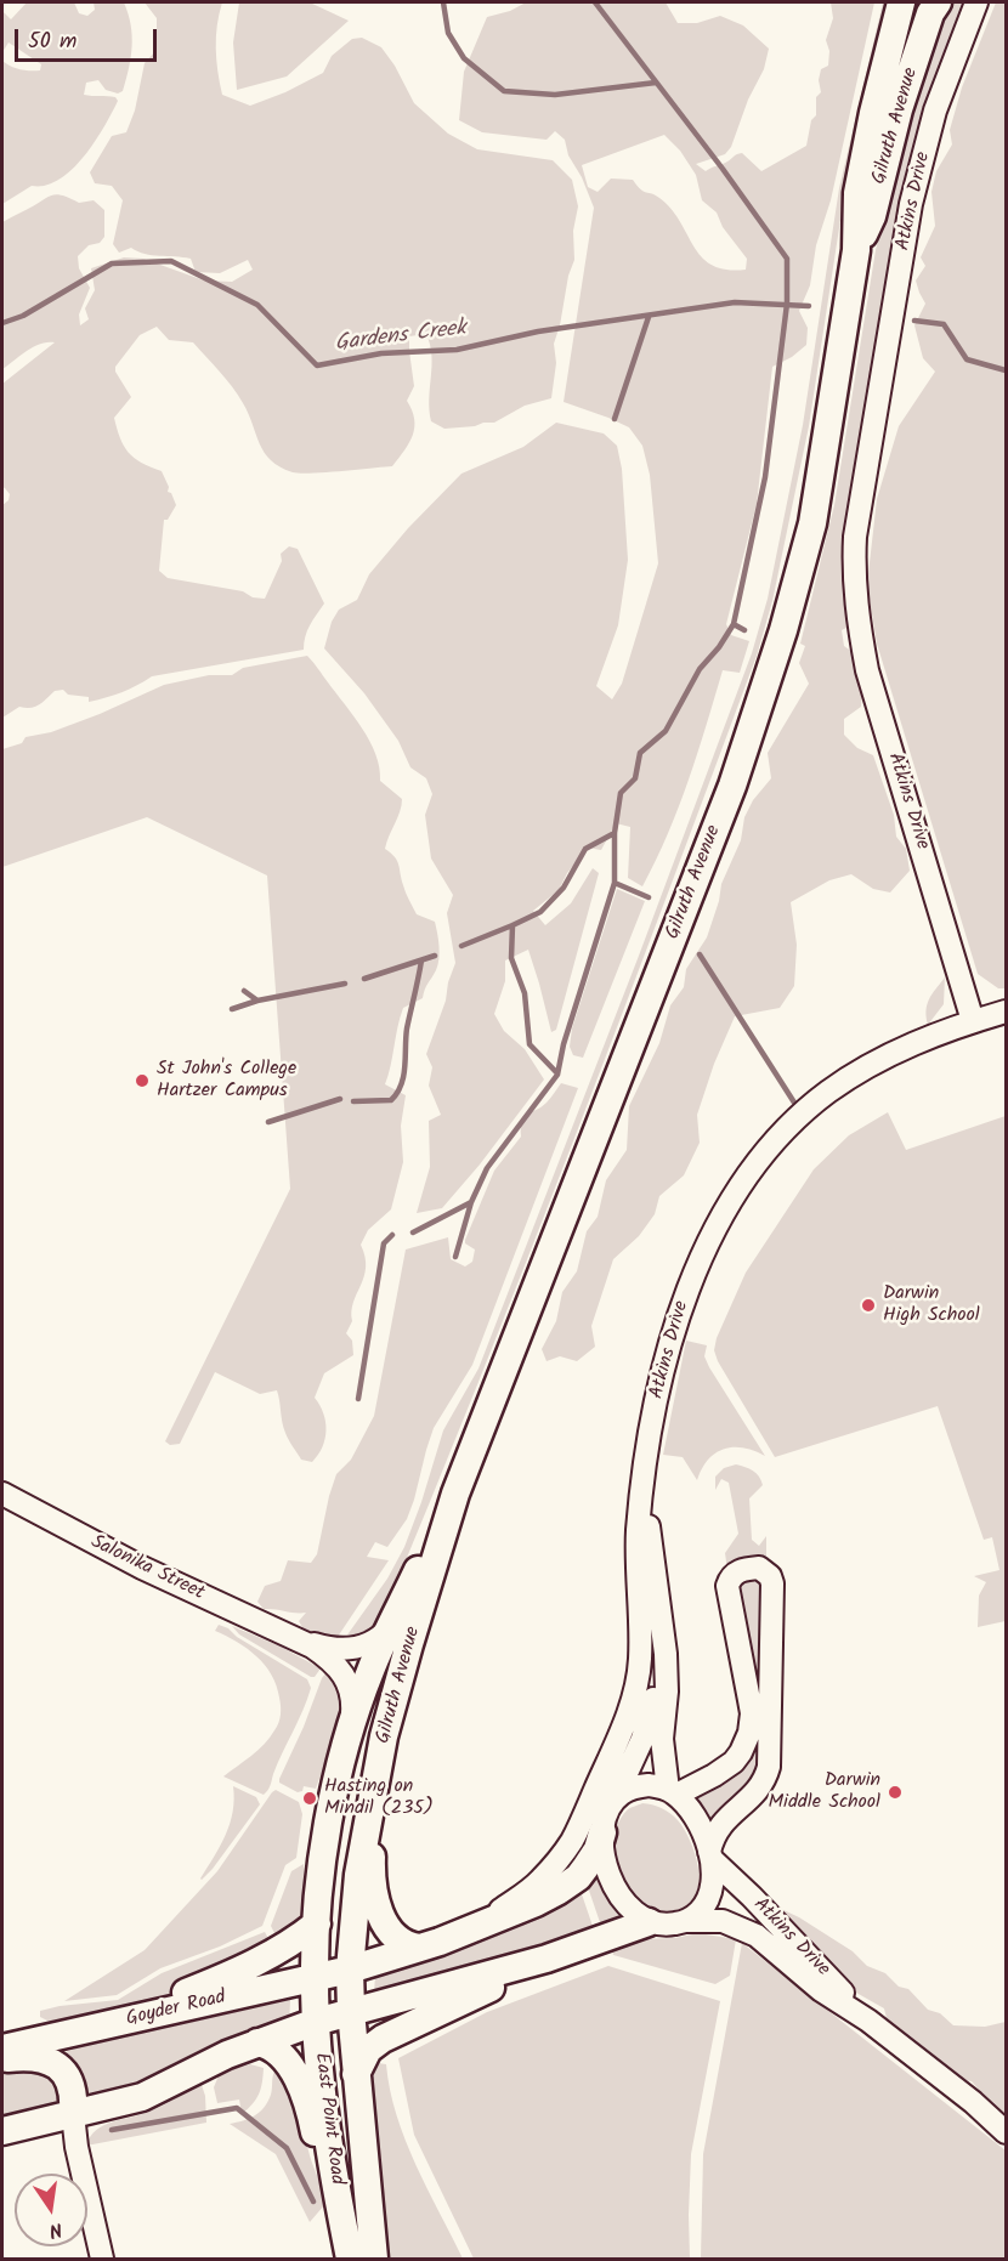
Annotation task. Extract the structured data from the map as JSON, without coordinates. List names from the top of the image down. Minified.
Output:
{"streets":{"street":["Gilruth Avenue","Atkins Drive","Salonika Street","Goyder Road","East Point Road"]},"crossings":[["Gilruth Avenue","Salonika Street"],["Gilruth Avenue","Goyder Road"],["Gilruth Avenue","East Point Road"],["Atkins Drive","Goyder Road"],["Goyder Road","East Point Road"]],"water":["Gardens Creek"],"places":["St John's College Hartzer Campus","Darwin High School","Darwin Middle School","Hasting on Mindil (235)"],"scale_bar":"50 m","north":"bottom"}
